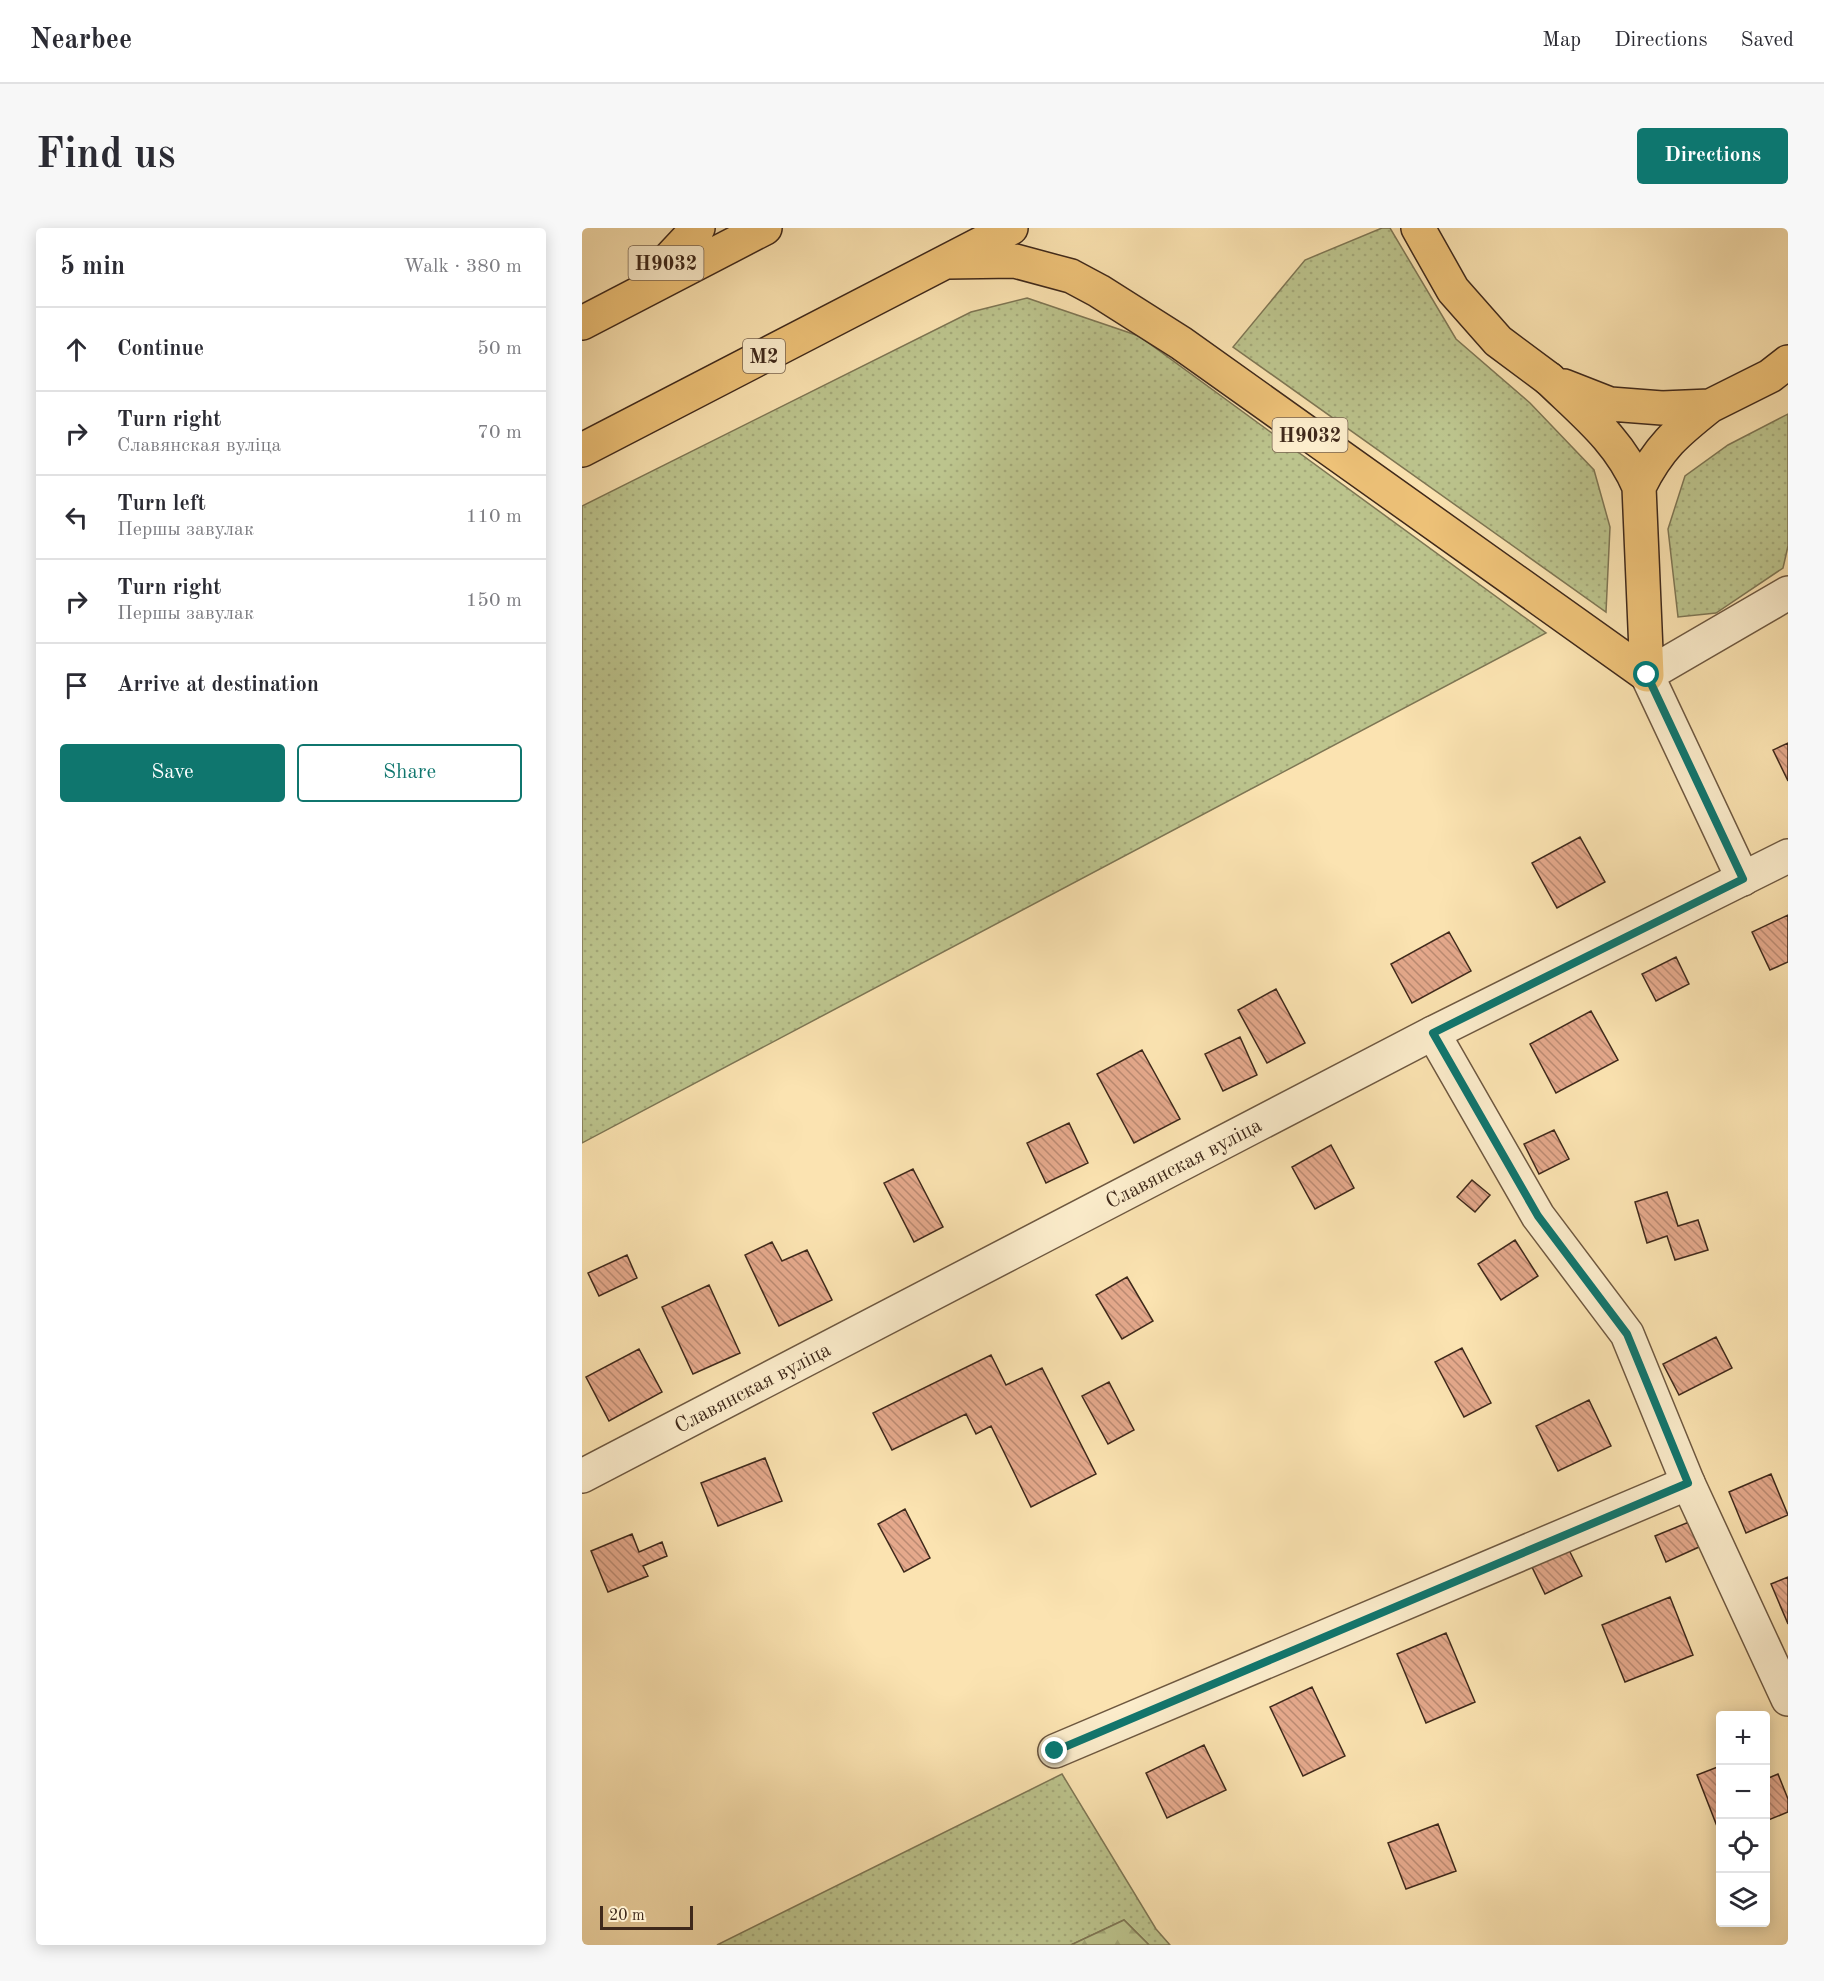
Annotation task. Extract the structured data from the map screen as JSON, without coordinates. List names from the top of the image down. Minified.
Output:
{"streets":{"main road":["Н9032","М2"],"street":["Славянская вуліца"]},"crossings":[["Н9032","М2"],["Н9032","Славянская вуліца"]],"scale_bar":"20 m","page":{"header":"Nearbee","nav":["Map","Directions","Saved"],"buttons":["Directions",["Save","Share"]],"title":"Find us","heading":["5 min","Walk · 380 m"],"list":[["Continue","50 m"],["Turn right","Славянская вуліца","70 m"],["Turn left","Першы завулак","110 m"],["Turn right","Першы завулак","150 m"],"Arrive at destination"],"map_buttons":["+","−"],"scale":"20 m"}}
